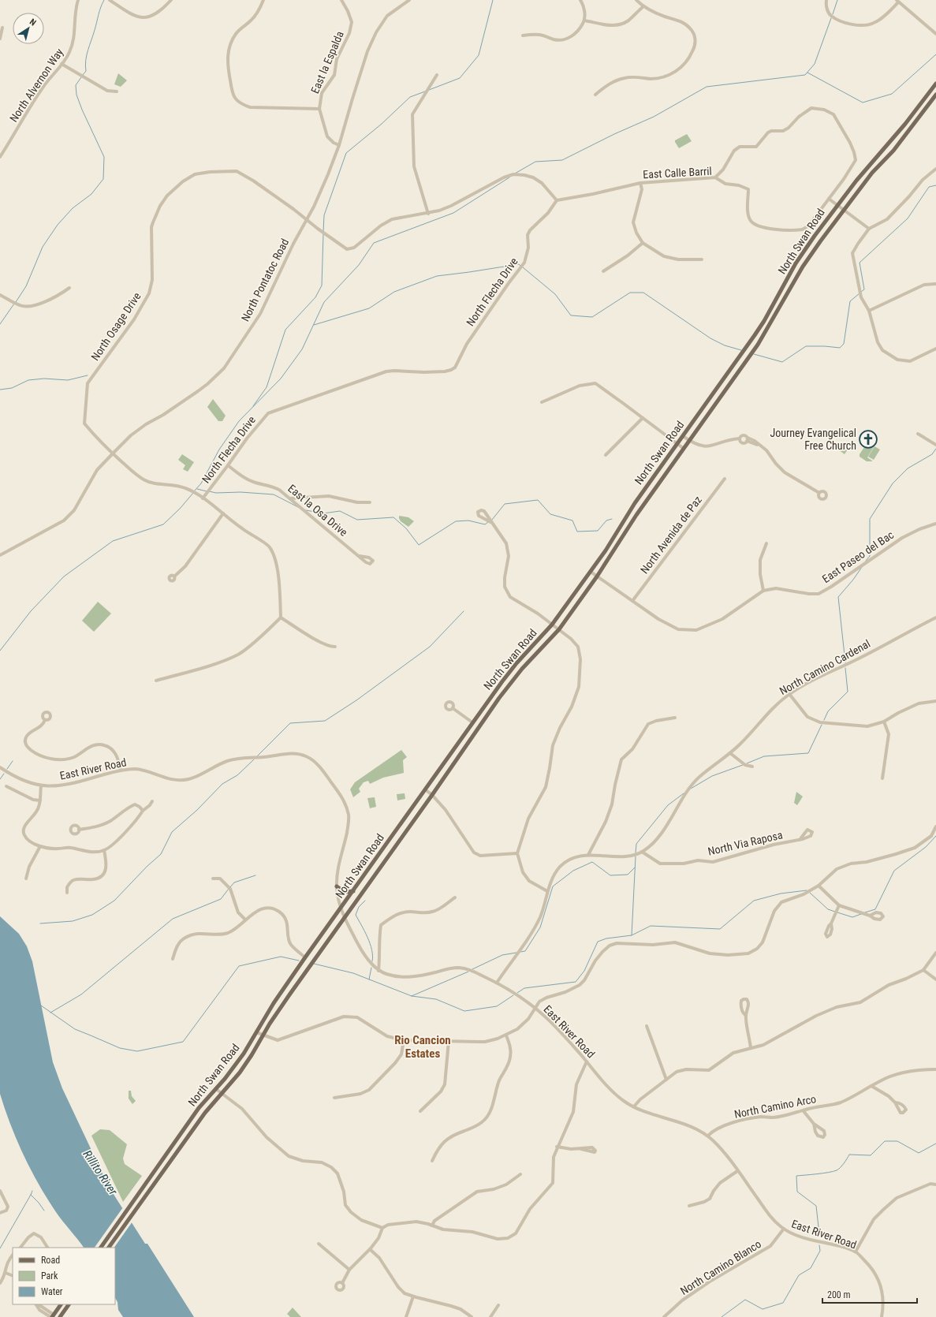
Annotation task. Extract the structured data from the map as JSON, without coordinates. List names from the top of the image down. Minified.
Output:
{"streets":{"main road":["North Swan Road"],"street":["East la Espalda","North Alvernon Way","East Calle Barril","North Pontatoc Road","North Flecha Drive","North Osage Drive","East la Osa Drive","North Avenida de Paz","East Paseo del Bac","North Camino Cardenal","East River Road","North Via Raposa","North Camino Arco","North Camino Blanco"]},"crossings":[["East la Espalda","North Pontatoc Road"],["East Calle Barril","North Flecha Drive"],["North Swan Road","East Paseo del Bac"],["North Swan Road","East River Road"],["North Pontatoc Road","North Osage Drive"],["North Flecha Drive","East la Osa Drive"],["North Avenida de Paz","East Paseo del Bac"],["North Camino Cardenal","East River Road"],["North Camino Cardenal","North Via Raposa"],["East River Road","North Camino Arco"],["East River Road","North Camino Blanco"]],"districts":["Rio Cancion Estates"],"water":["Rillito River"],"places":{"church":["Journey Evangelical Free Church"]},"legend":["Road","Park","Water"],"scale_bar":"200 m","north":"top right"}
